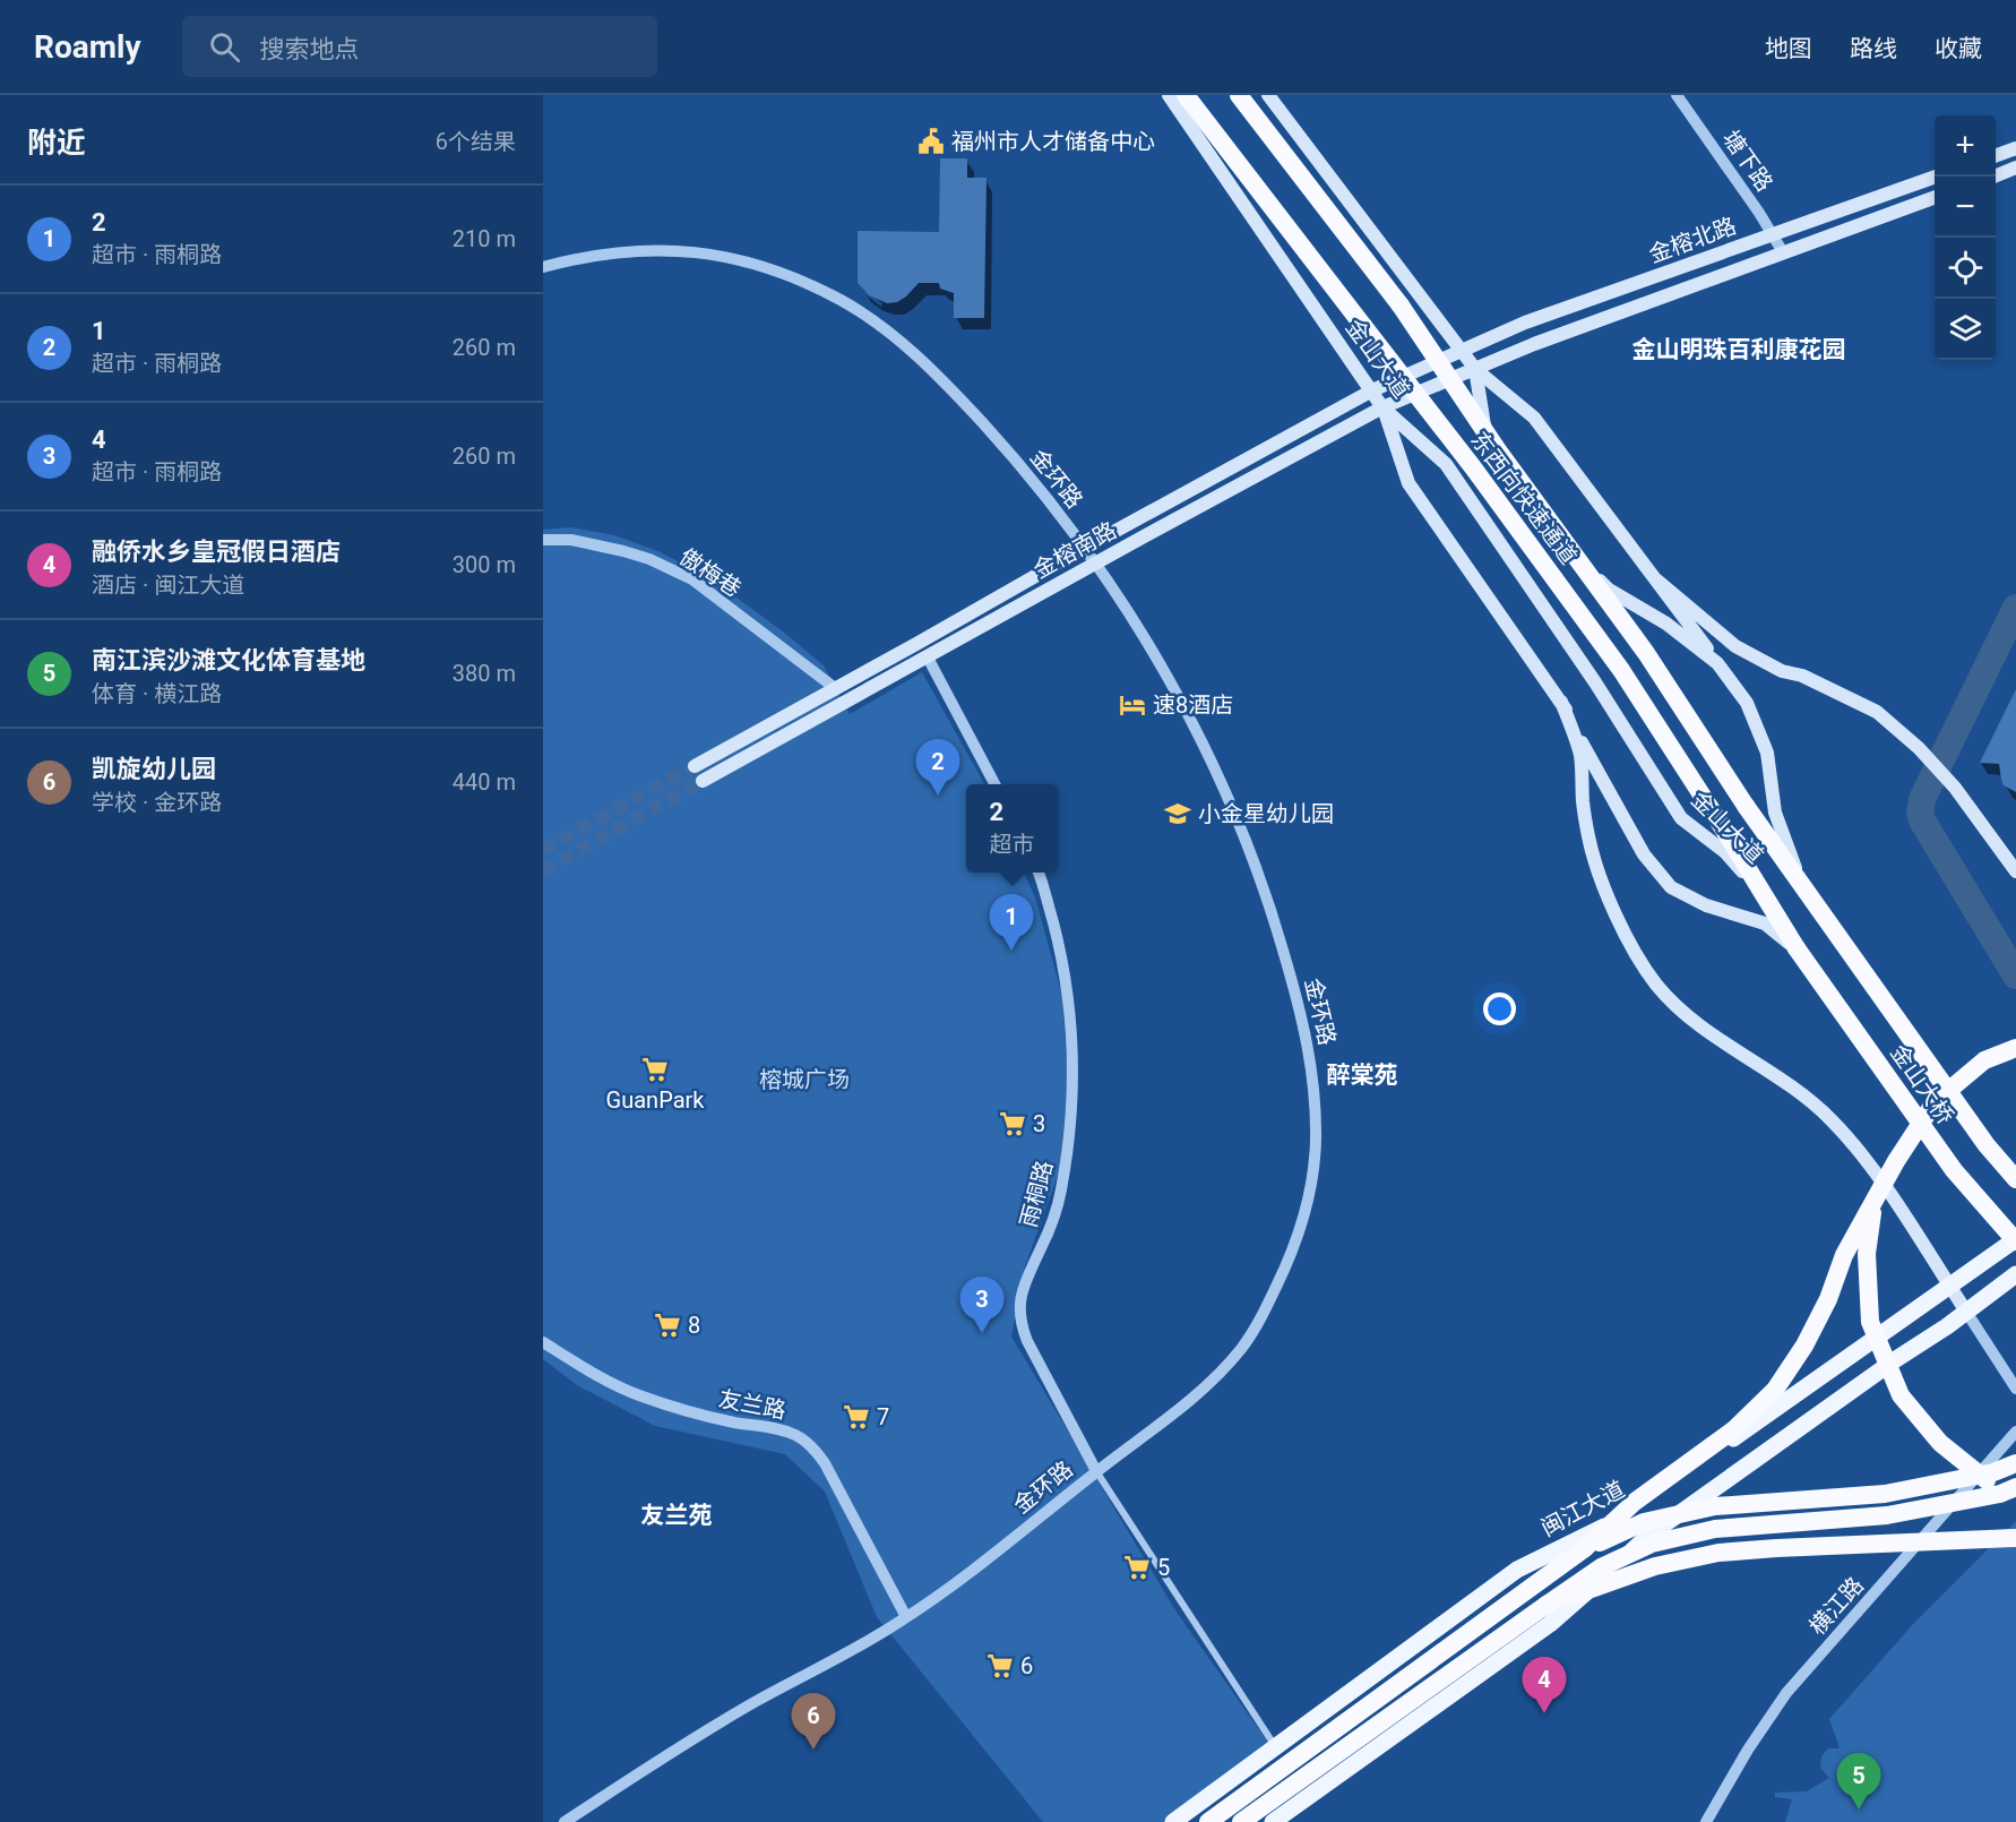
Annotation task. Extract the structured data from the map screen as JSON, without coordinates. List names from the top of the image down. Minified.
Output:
{"streets":{"highway":["东西向快速通道","金山大桥"],"main road":["金榕北路","金山大道","金榕南路","闽江大道"],"street":["塘下路","金环路","傲梅巷","雨桐路","友兰路","横江路"]},"crossings":[["塘下路","金榕北路"],["金榕北路","金山大道"],["金榕北路","金榕南路"],["金山大道","东西向快速通道"],["金山大道","金榕南路"],["金环路","金榕南路"],["金环路","雨桐路"],["金环路","友兰路"],["东西向快速通道","金山大桥"],["金榕南路","傲梅巷"],["金山大桥","闽江大道"]],"districts":["金山明珠百利康花园","醉棠苑","友兰苑"],"parks":["榕城广场"],"places":{"public building":["福州市人才储备中心"],"hotel":["速8酒店"],"school or university":["小金星幼儿园"],"supermarket":["GuanPark","3","8","7","5","6"]},"page":{"header":"Roamly","search":"搜索地点","nav":["地图","路线","收藏"],"heading":["附近","6个结果"],"map_buttons":["+","−"],"list":[{"mark":"1","name":"2","note":"超市 · 雨桐路","value":"210 m"},{"mark":"2","name":"1","note":"超市 · 雨桐路","value":"260 m"},{"mark":"3","name":"4","note":"超市 · 雨桐路","value":"260 m"},{"mark":"4","name":"融侨水乡皇冠假日酒店","note":"酒店 · 闽江大道","value":"300 m"},{"mark":"5","name":"南江滨沙滩文化体育基地","note":"体育 · 横江路","value":"380 m"},{"mark":"6","name":"凯旋幼儿园","note":"学校 · 金环路","value":"440 m"}],"pins":["2","1","3","4","6","5"],"popup":["2","超市"]}}
